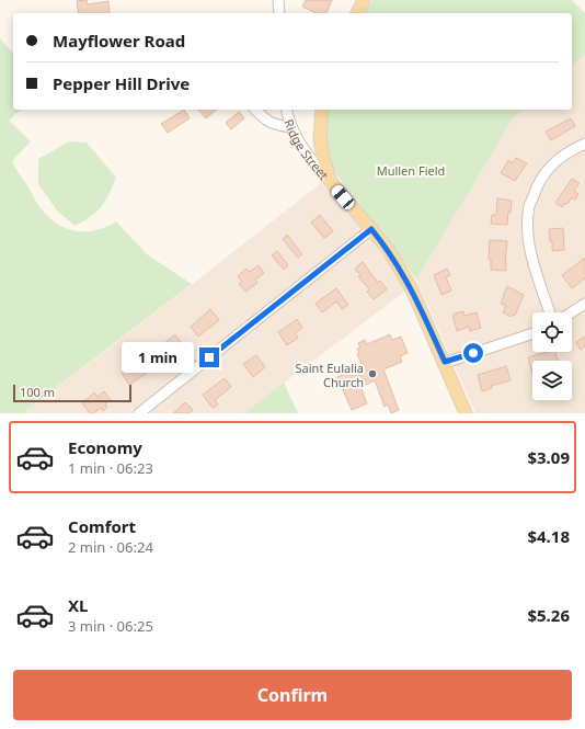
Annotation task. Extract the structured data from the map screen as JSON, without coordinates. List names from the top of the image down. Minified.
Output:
{"streets":{"main road":["Ridge Street"]},"parks":["Mullen Field"],"places":["Saint Eulalia Church"],"scale_bar":"100 m","page":{"banner":["Mayflower Road","Pepper Hill Drive"],"bubble":"1 min","scale":"100 m","list":[{"name":"Economy","note":"1 min · 06:23","value":"$3.09"},{"name":"Comfort","note":"2 min · 06:24","value":"$4.18"},{"name":"XL","note":"3 min · 06:25","value":"$5.26"}],"buttons":"Confirm"}}
